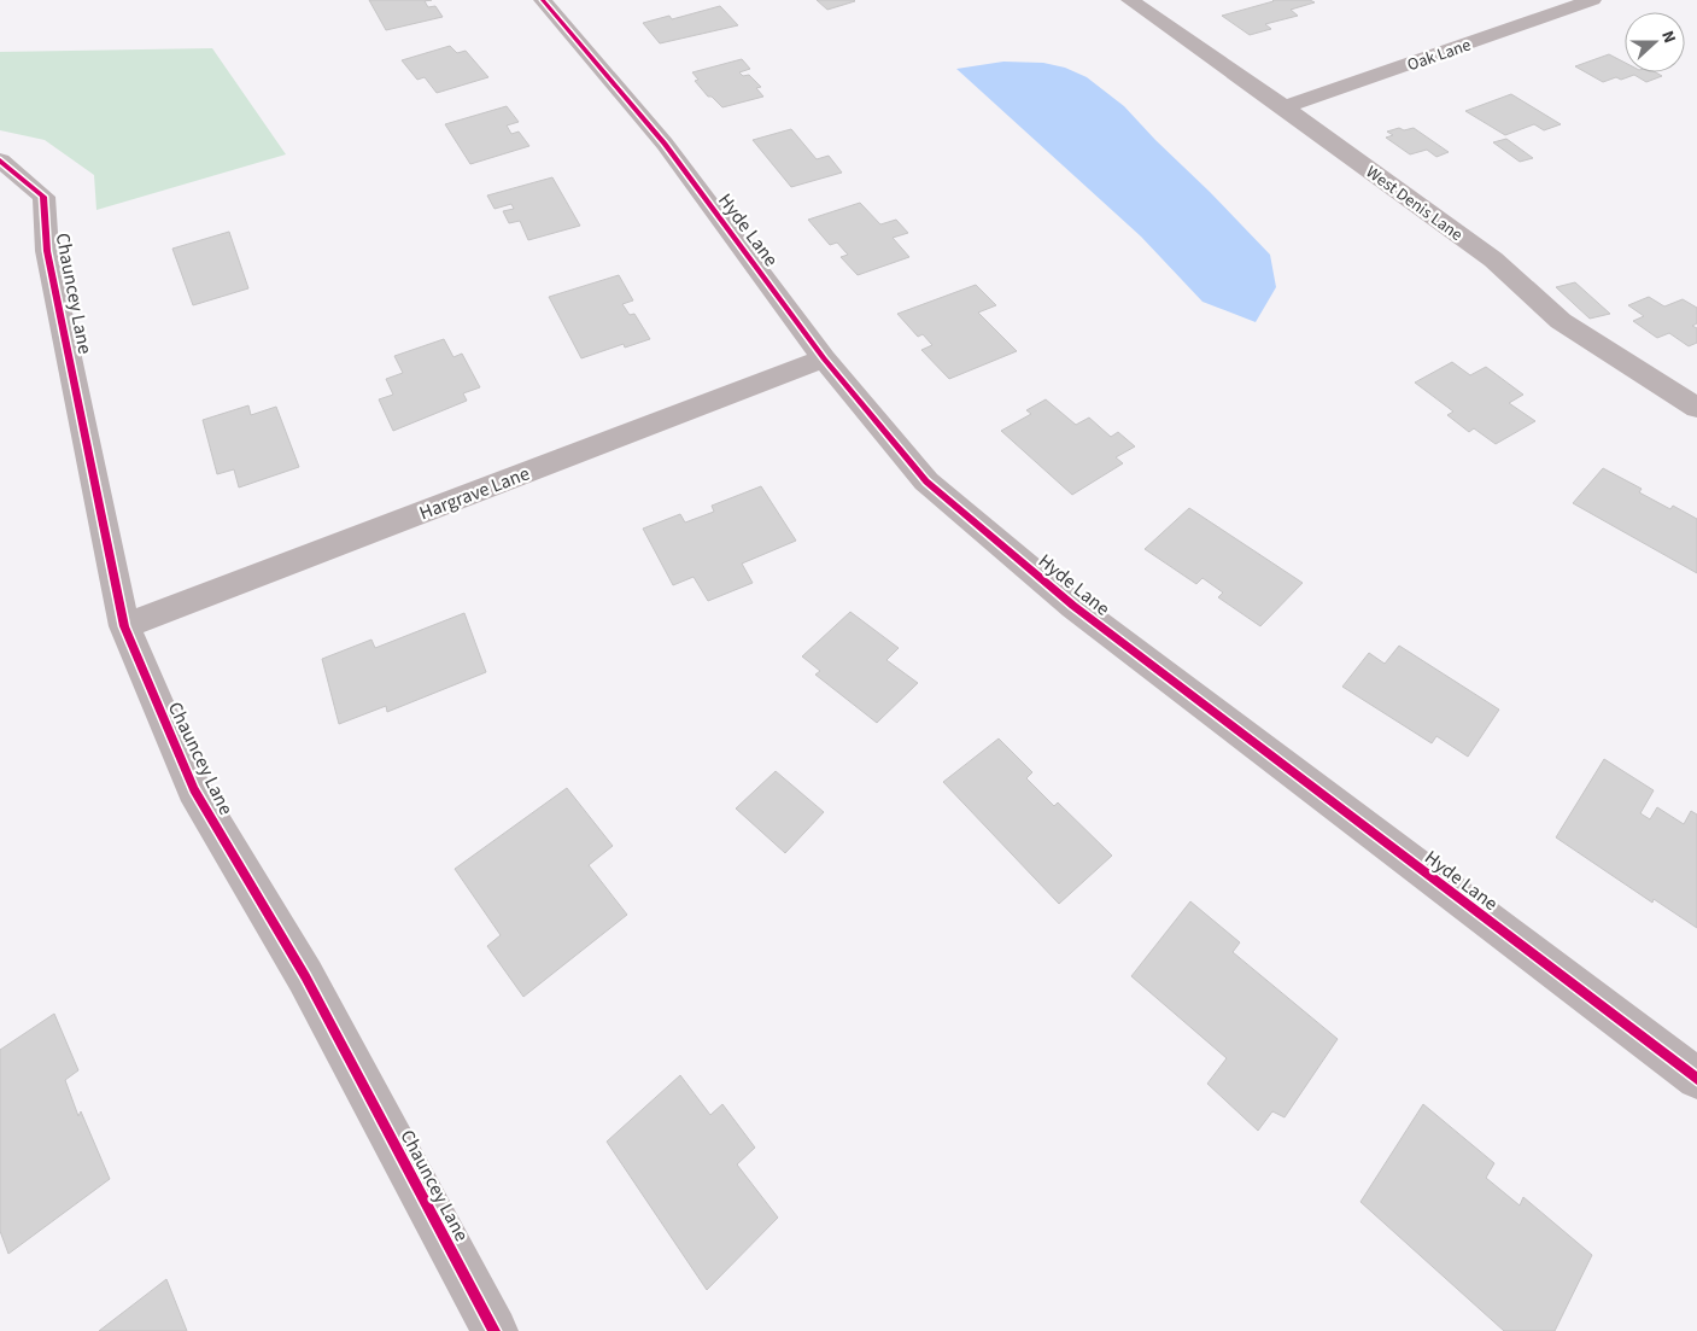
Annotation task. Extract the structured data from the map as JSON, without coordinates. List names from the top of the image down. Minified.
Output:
{"streets":{"street":["Oak Lane","West Denis Lane","Hyde Lane","Chauncey Lane","Hargrave Lane"]},"crossings":[["Oak Lane","West Denis Lane"],["Hyde Lane","Hargrave Lane"],["Chauncey Lane","Hargrave Lane"]],"north":"right"}
